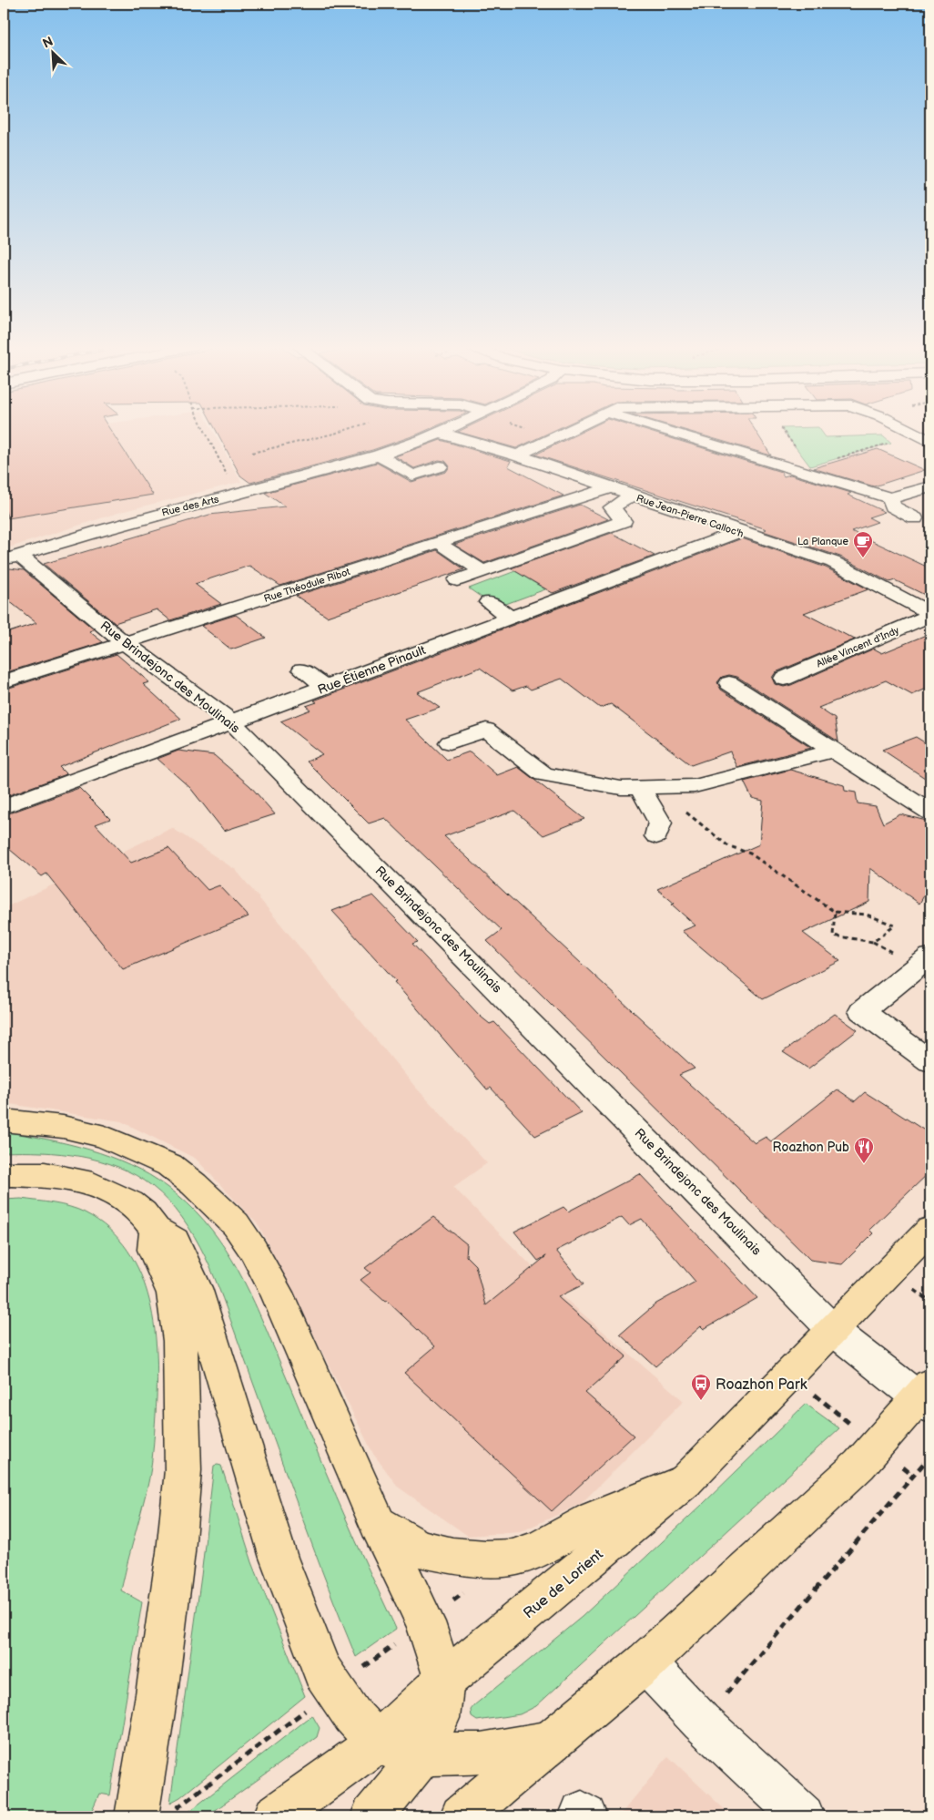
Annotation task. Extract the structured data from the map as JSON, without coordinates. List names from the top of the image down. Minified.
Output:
{"streets":{"main road":["Rue de Lorient"],"street":["Rue des Arts","Rue Jean-Pierre Calloc'h","Rue Théodule Ribot","Allée Vincent d'Indy","Rue Étienne Pinault","Rue Brindejonc des Moulinais"]},"crossings":[["Rue des Arts","Rue Jean-Pierre Calloc'h"],["Rue des Arts","Rue Brindejonc des Moulinais"],["Rue Jean-Pierre Calloc'h","Rue Théodule Ribot"],["Rue Jean-Pierre Calloc'h","Allée Vincent d'Indy"],["Rue Jean-Pierre Calloc'h","Rue Étienne Pinault"],["Rue Théodule Ribot","Rue Brindejonc des Moulinais"],["Rue Étienne Pinault","Rue Brindejonc des Moulinais"],["Rue Brindejonc des Moulinais","Rue de Lorient"]],"places":{"cafe":["La Planque"],"restaurant":["Roazhon Pub"],"bus stop":["Roazhon Park"]},"north":"top left"}
